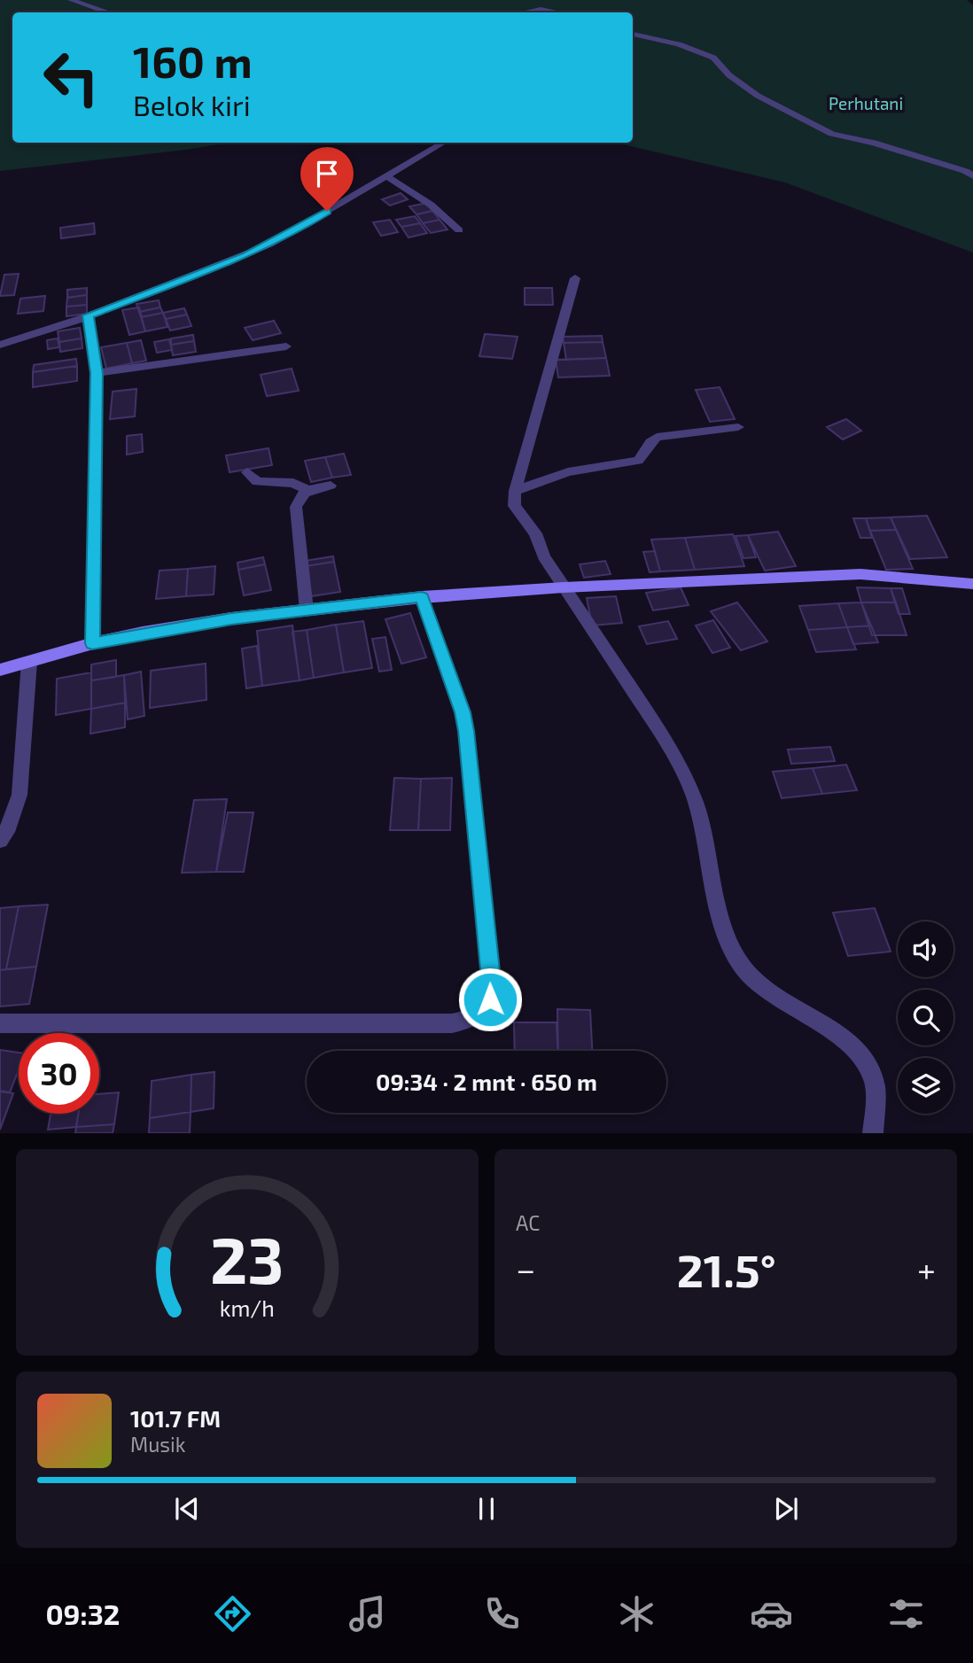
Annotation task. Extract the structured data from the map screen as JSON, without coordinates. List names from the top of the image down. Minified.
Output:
{"parks":["Perhutani"],"page":{"turn":["160 m","Belok kiri"],"limit":"30","trip":"09:34 · 2 mnt · 650 m","tile":"AC","heat":["−","21.5°","+"],"song":["101.7 FM","Musik"],"tabs":"09:32","gauge":["23","km/h"]}}
